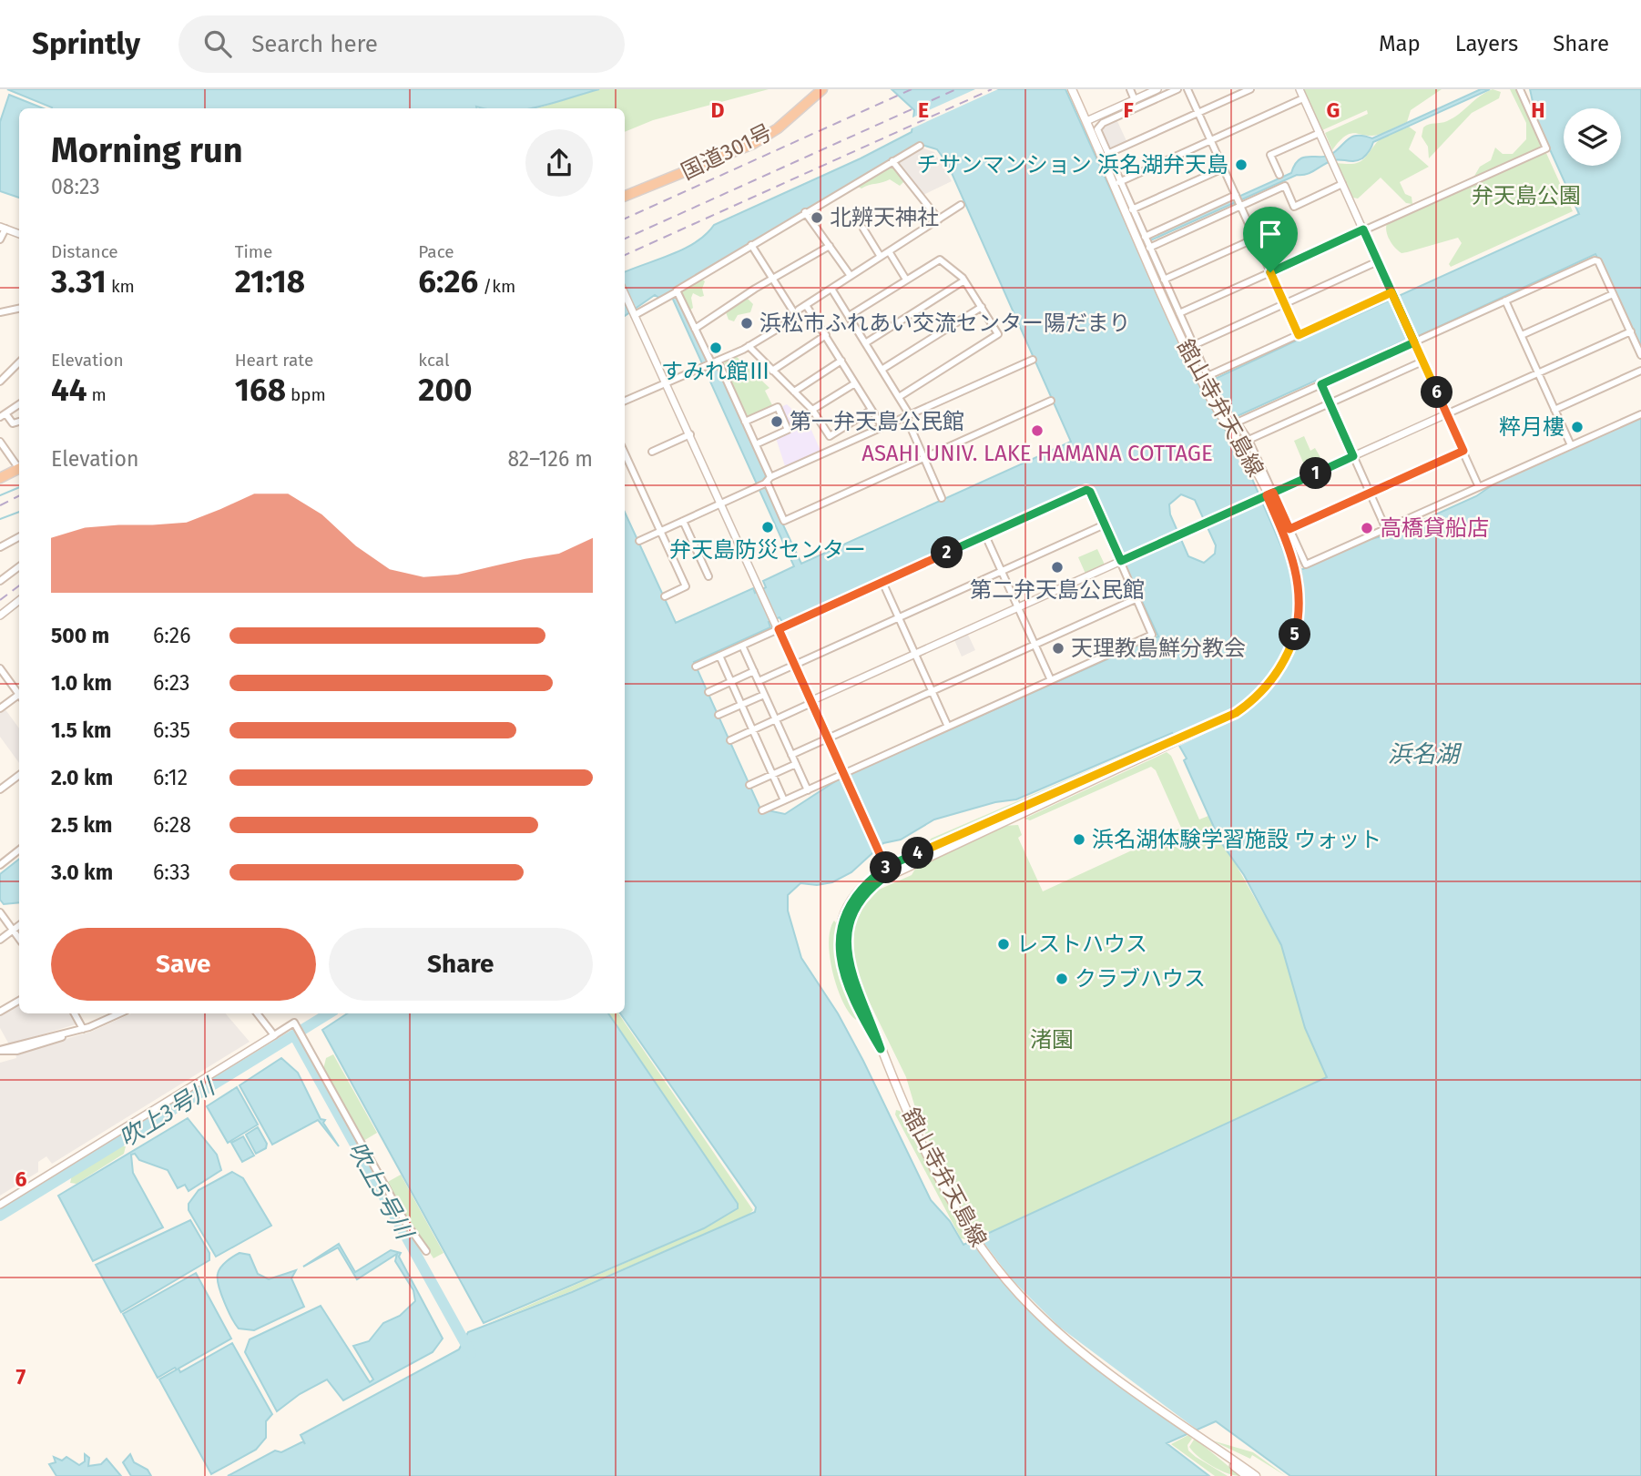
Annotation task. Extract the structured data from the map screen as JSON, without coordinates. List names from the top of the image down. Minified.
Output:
{"streets":{"highway":["国道301号"],"main road":["舘山寺弁天島線"]},"water":["浜名湖","吹上3号川","吹上5号川"],"parks":["弁天島公園","渚園"],"places":["チサンマンション 浜名湖弁天島","北辨天神社","浜松市ふれあい交流センター陽だまり","すみれ館Ⅲ","第一弁天島公民館","粹月樓","ASAHI UNIV. LAKE HAMANA COTTAGE","弁天島防災センター","高橋貸船店","第二弁天島公民館","天理教島鮮分教会","浜名湖体験学習施設 ウォット","レストハウス","クラブハウス"],"page":{"header":"Sprintly","search":"Search here","nav":["Map","Layers","Share"],"heading":["Morning run","08:23"],"stats":[["Distance","3.31 km"],["Time","21:18"],["Pace","6:26 /km"],["Elevation","44 m"],["Heart rate","168 bpm"],["kcal","200"]],"pins":["6","1","2","5","4","3"],"chart":["Elevation","82–126 m"],"list":[{"name":"500 m","note":"6:26"},{"name":"1.0 km","note":"6:23"},{"name":"1.5 km","note":"6:35"},{"name":"2.0 km","note":"6:12"},{"name":"2.5 km","note":"6:28"},{"name":"3.0 km","note":"6:33"}],"buttons":["Save","Share"]},"grid":{"columns":["D","E","F","G","H"],"rows":["6","7"]}}
